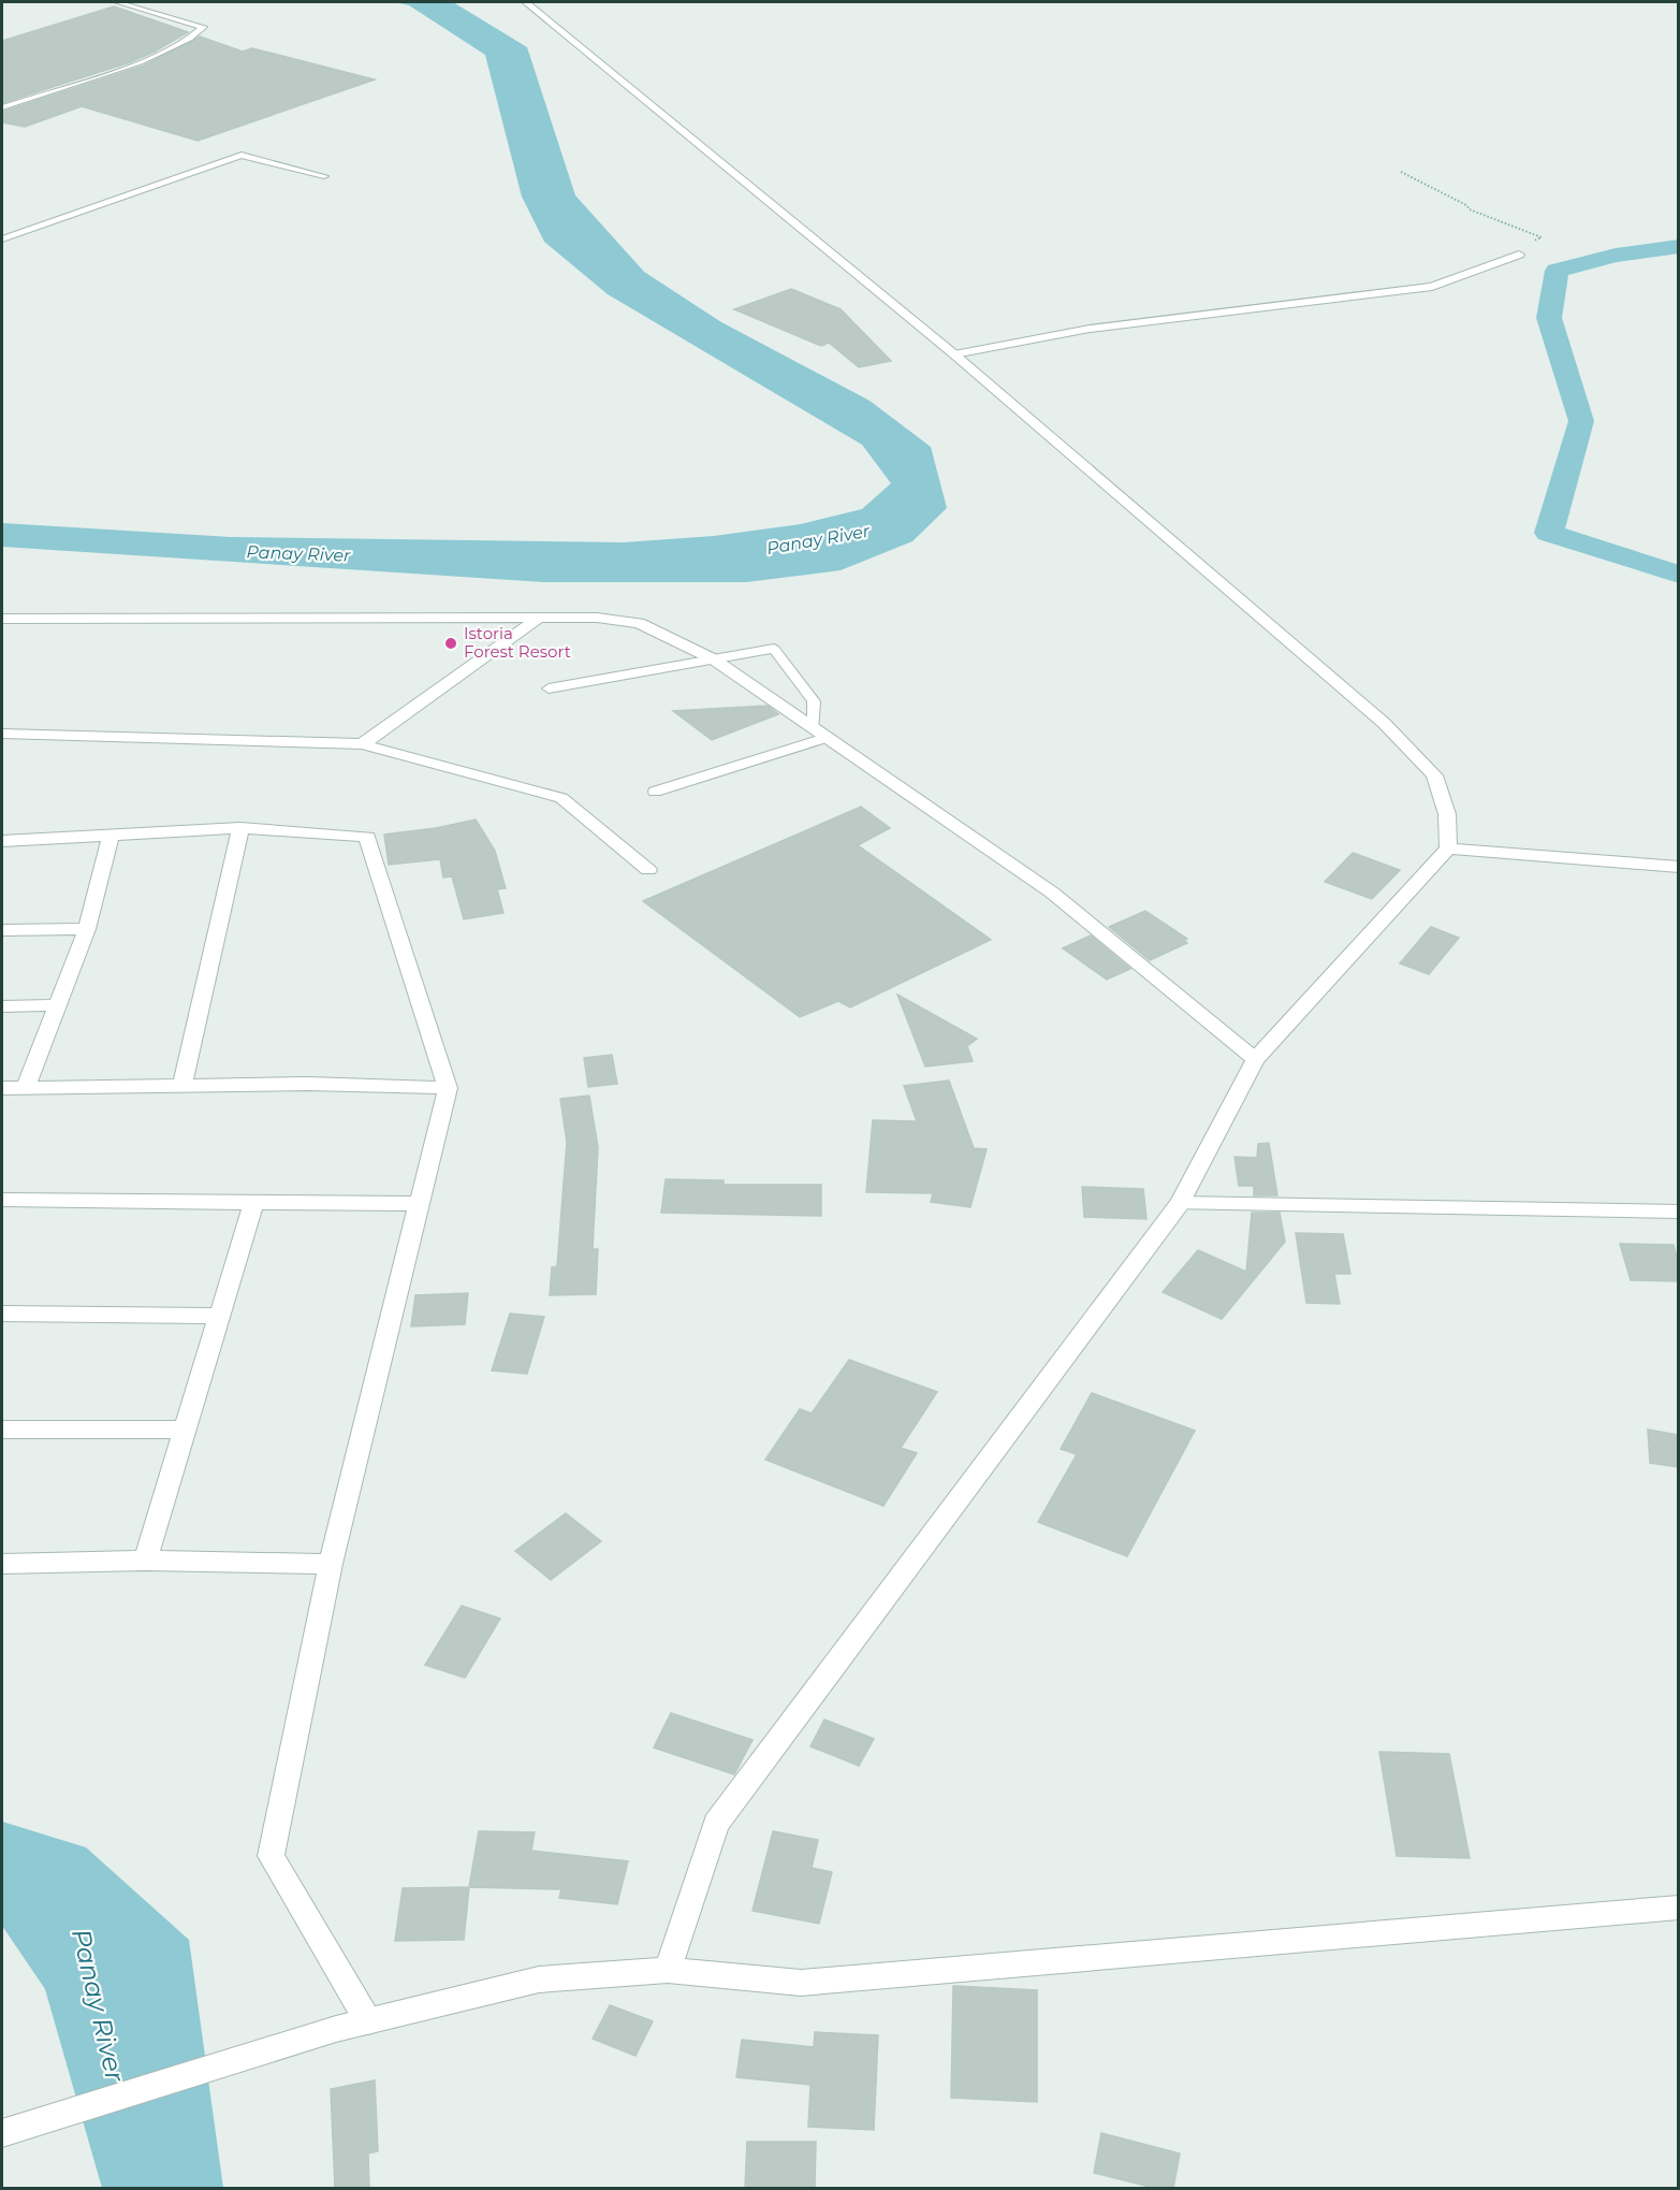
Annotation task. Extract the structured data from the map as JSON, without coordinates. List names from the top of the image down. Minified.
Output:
{"water":["Panay River"],"places":["Istoria Forest Resort"]}
